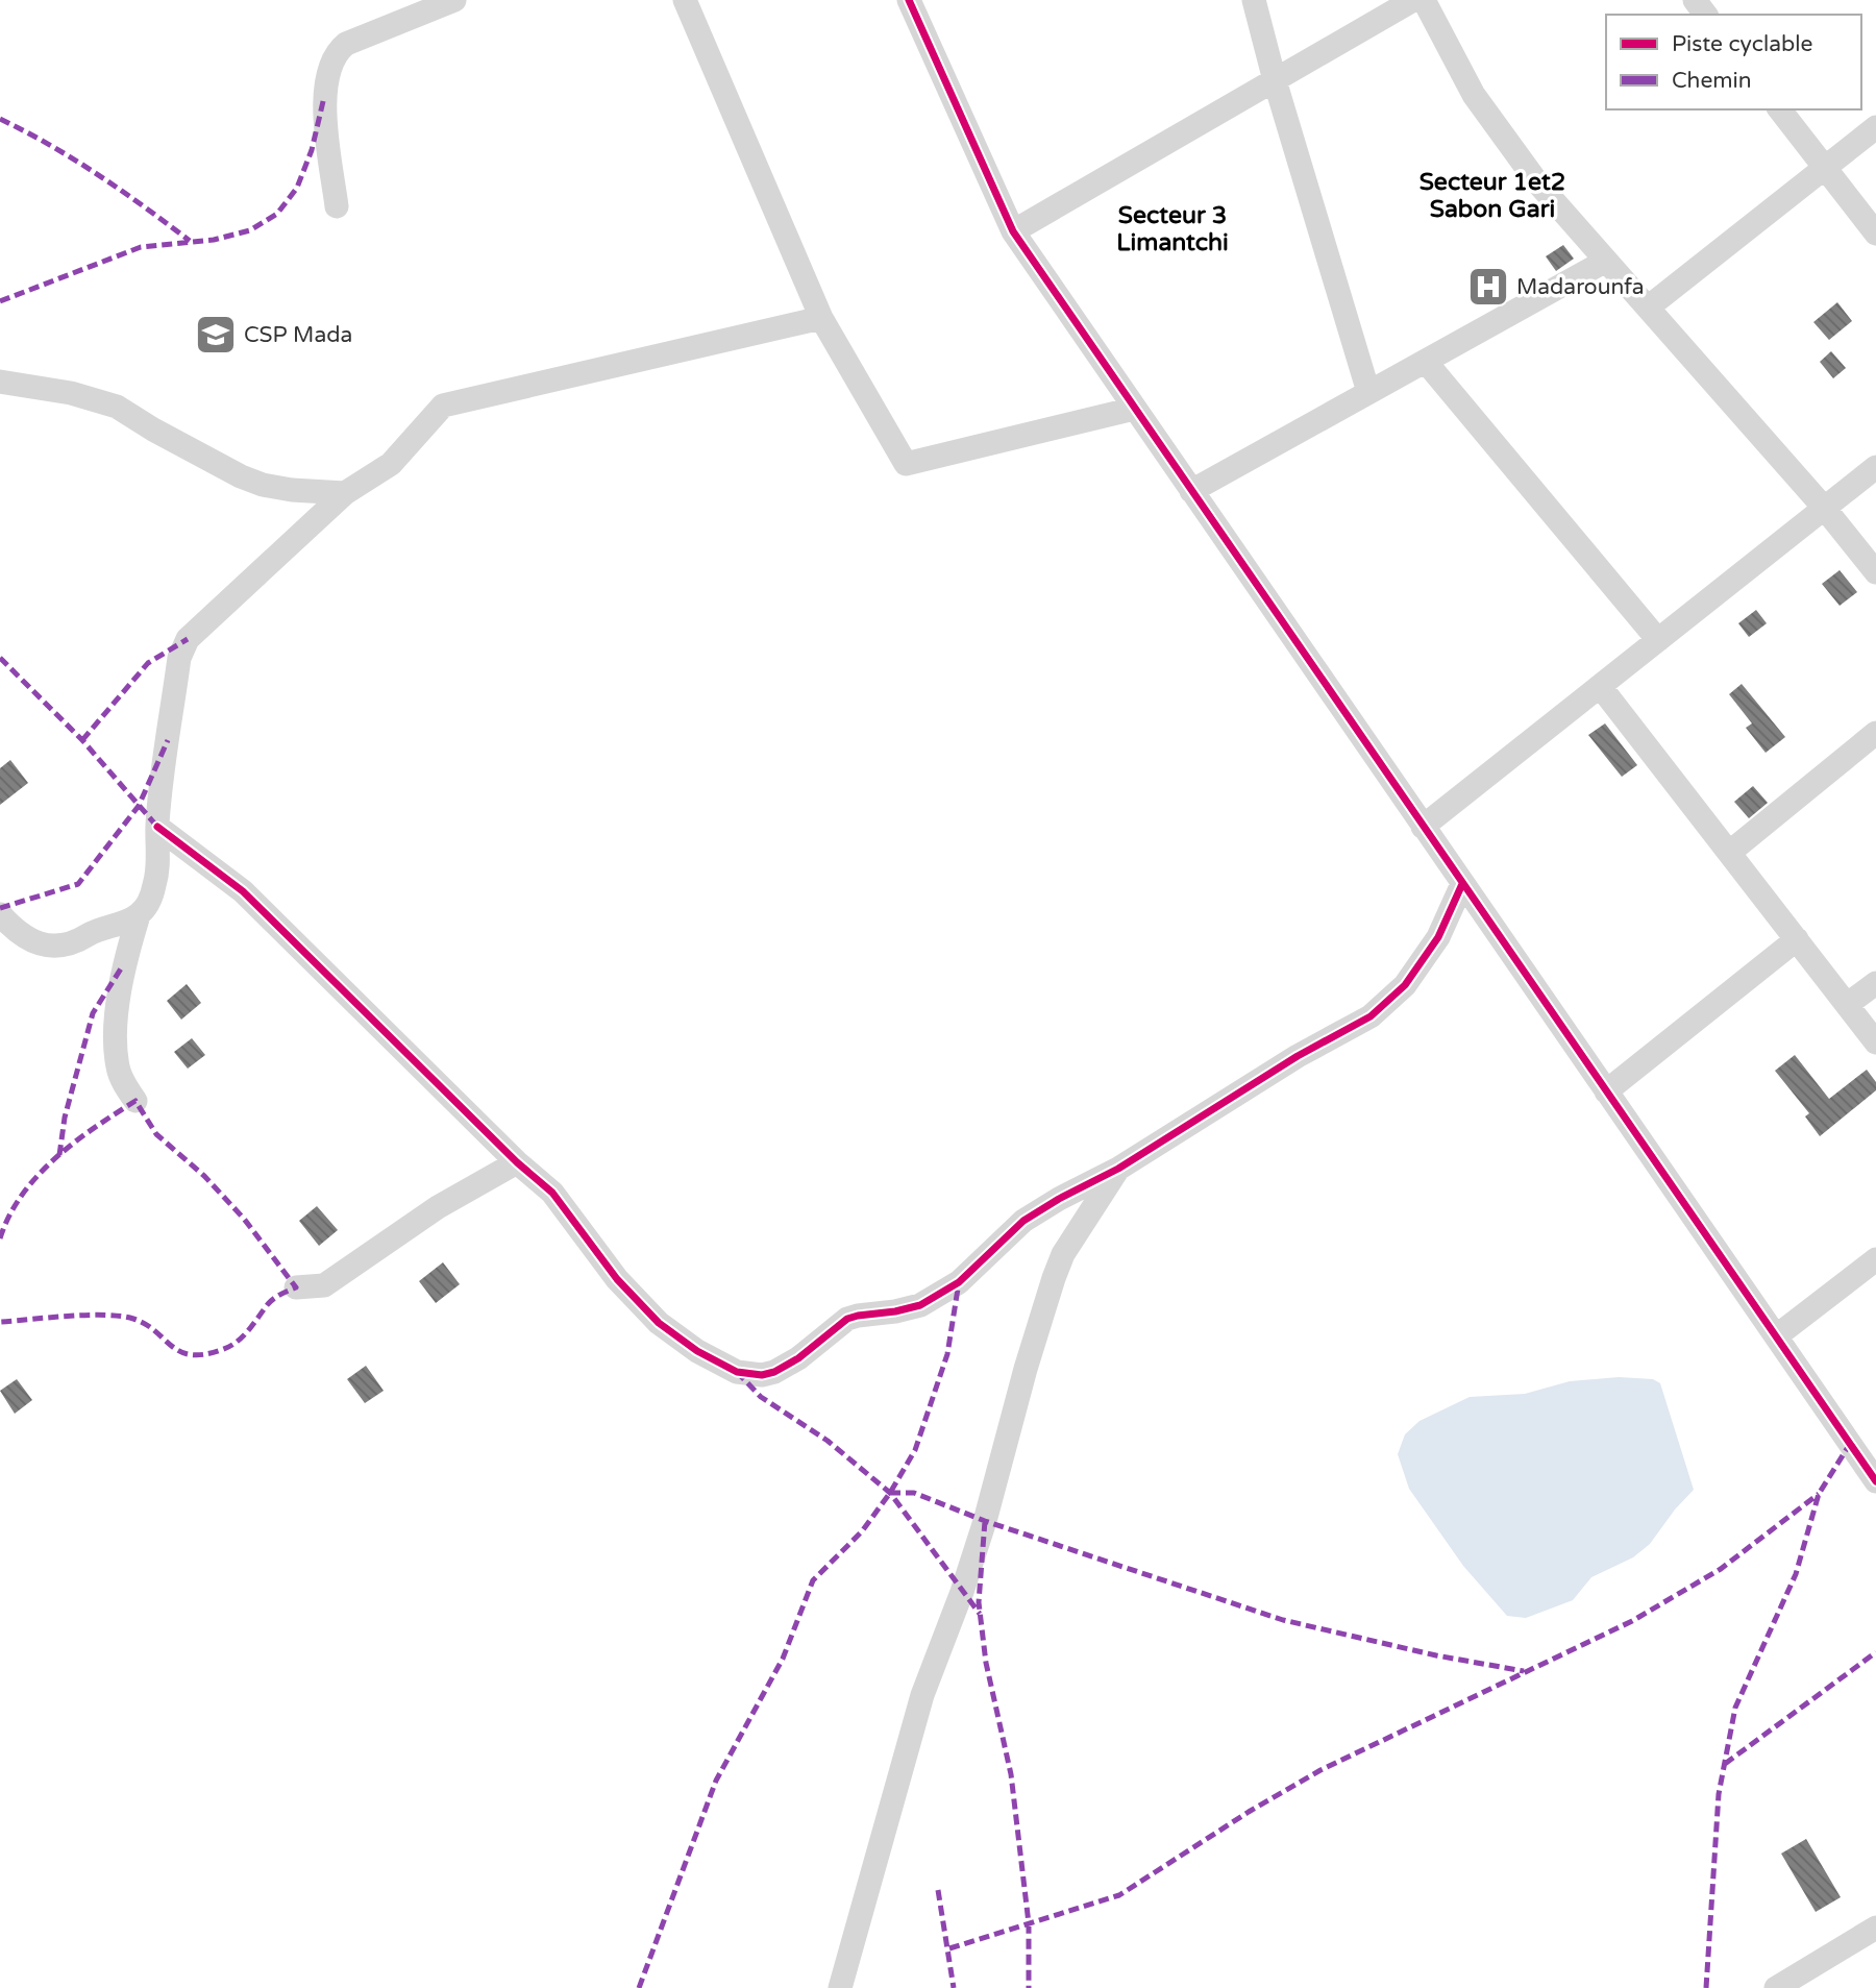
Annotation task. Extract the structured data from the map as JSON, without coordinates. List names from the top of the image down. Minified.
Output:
{"districts":["Secteur 1et2 Sabon Gari","Secteur 3 Limantchi"],"places":{"hospital":["Madarounfa"],"school or university":["CSP Mada"]},"legend":["Piste cyclable","Chemin"]}
